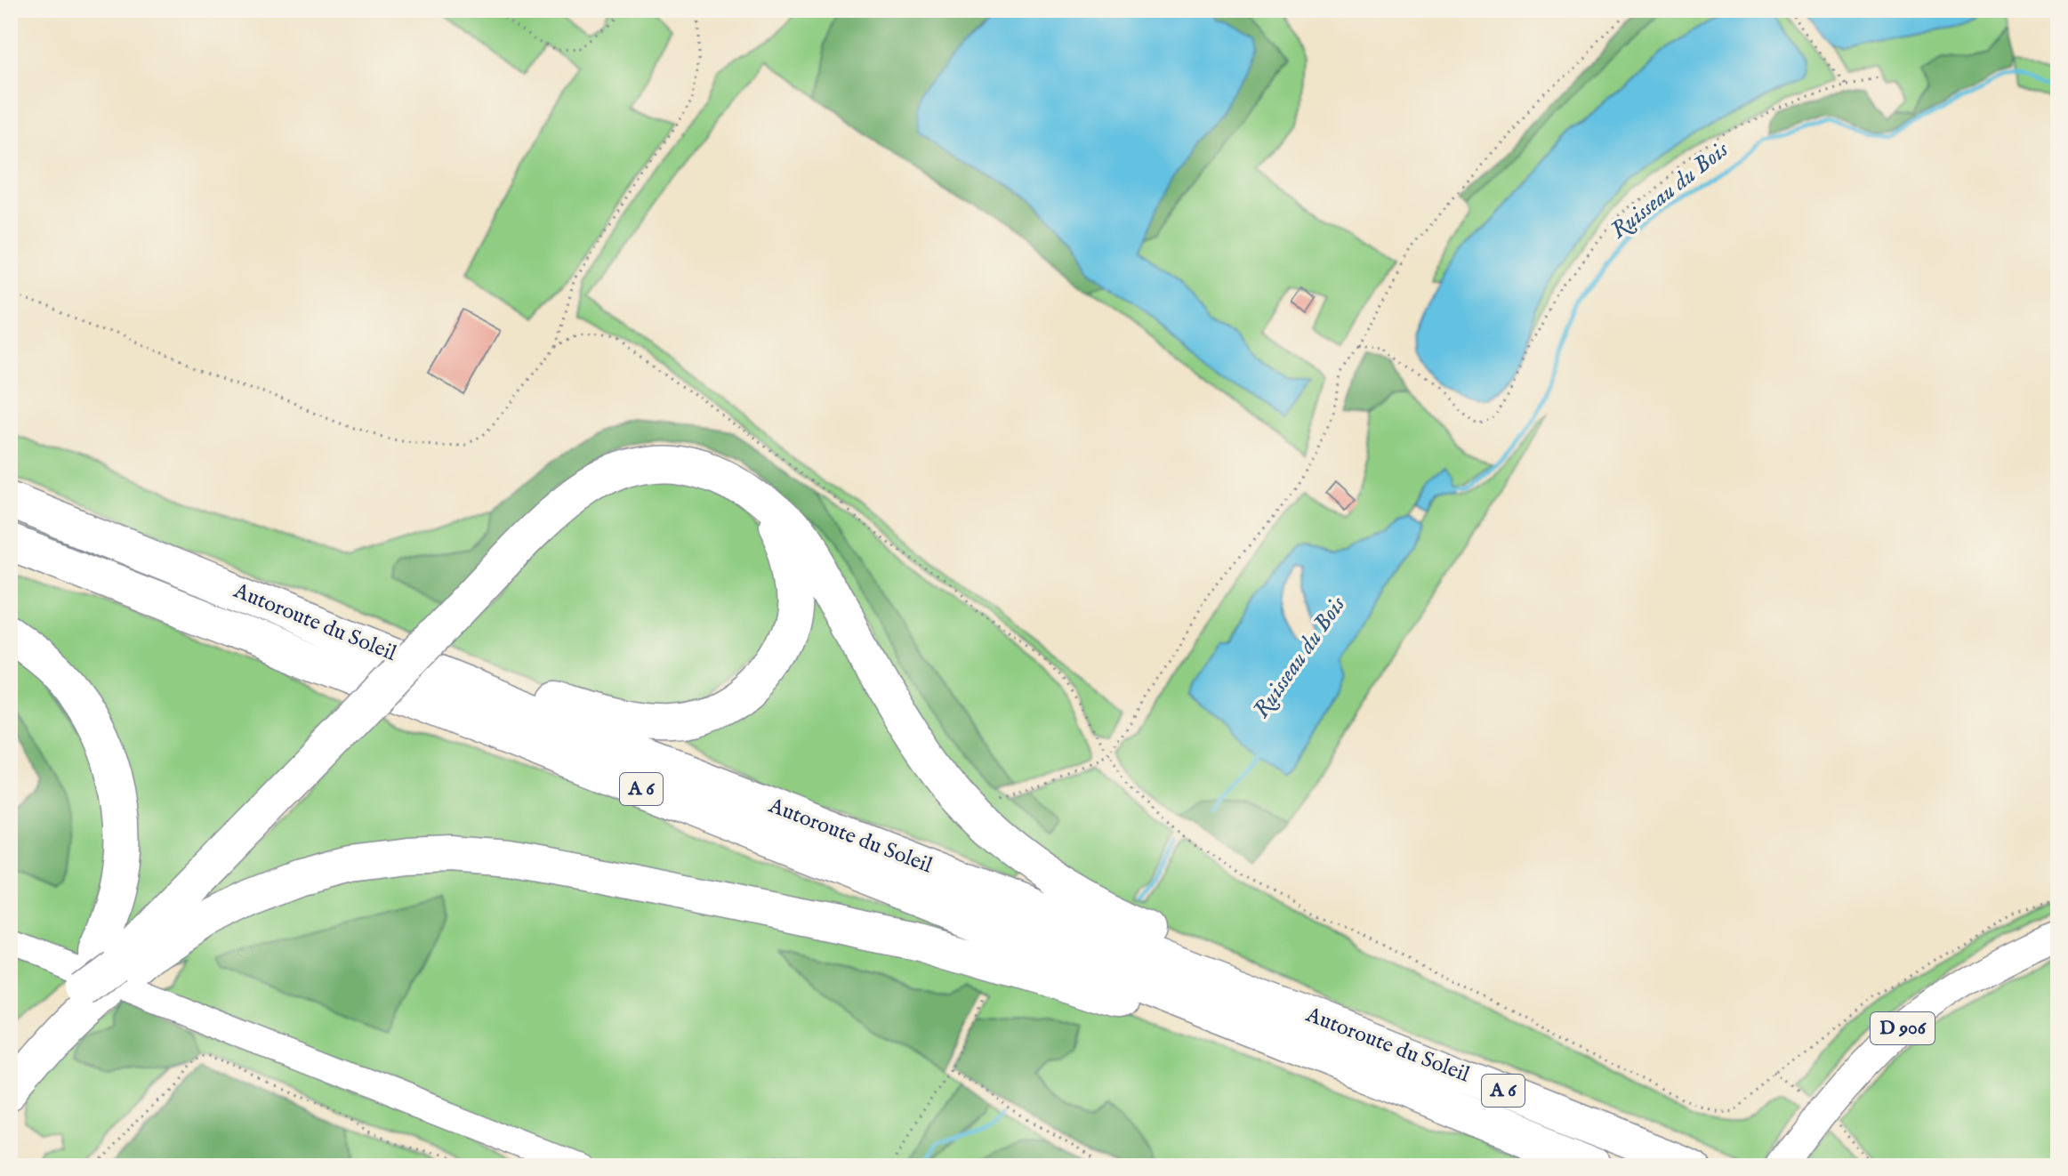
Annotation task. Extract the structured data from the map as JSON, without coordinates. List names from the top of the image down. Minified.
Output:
{"streets":{"highway":["Autoroute du Soleil","A 6"],"main road":["D 906"]},"water":["Ruisseau du Bois"]}
